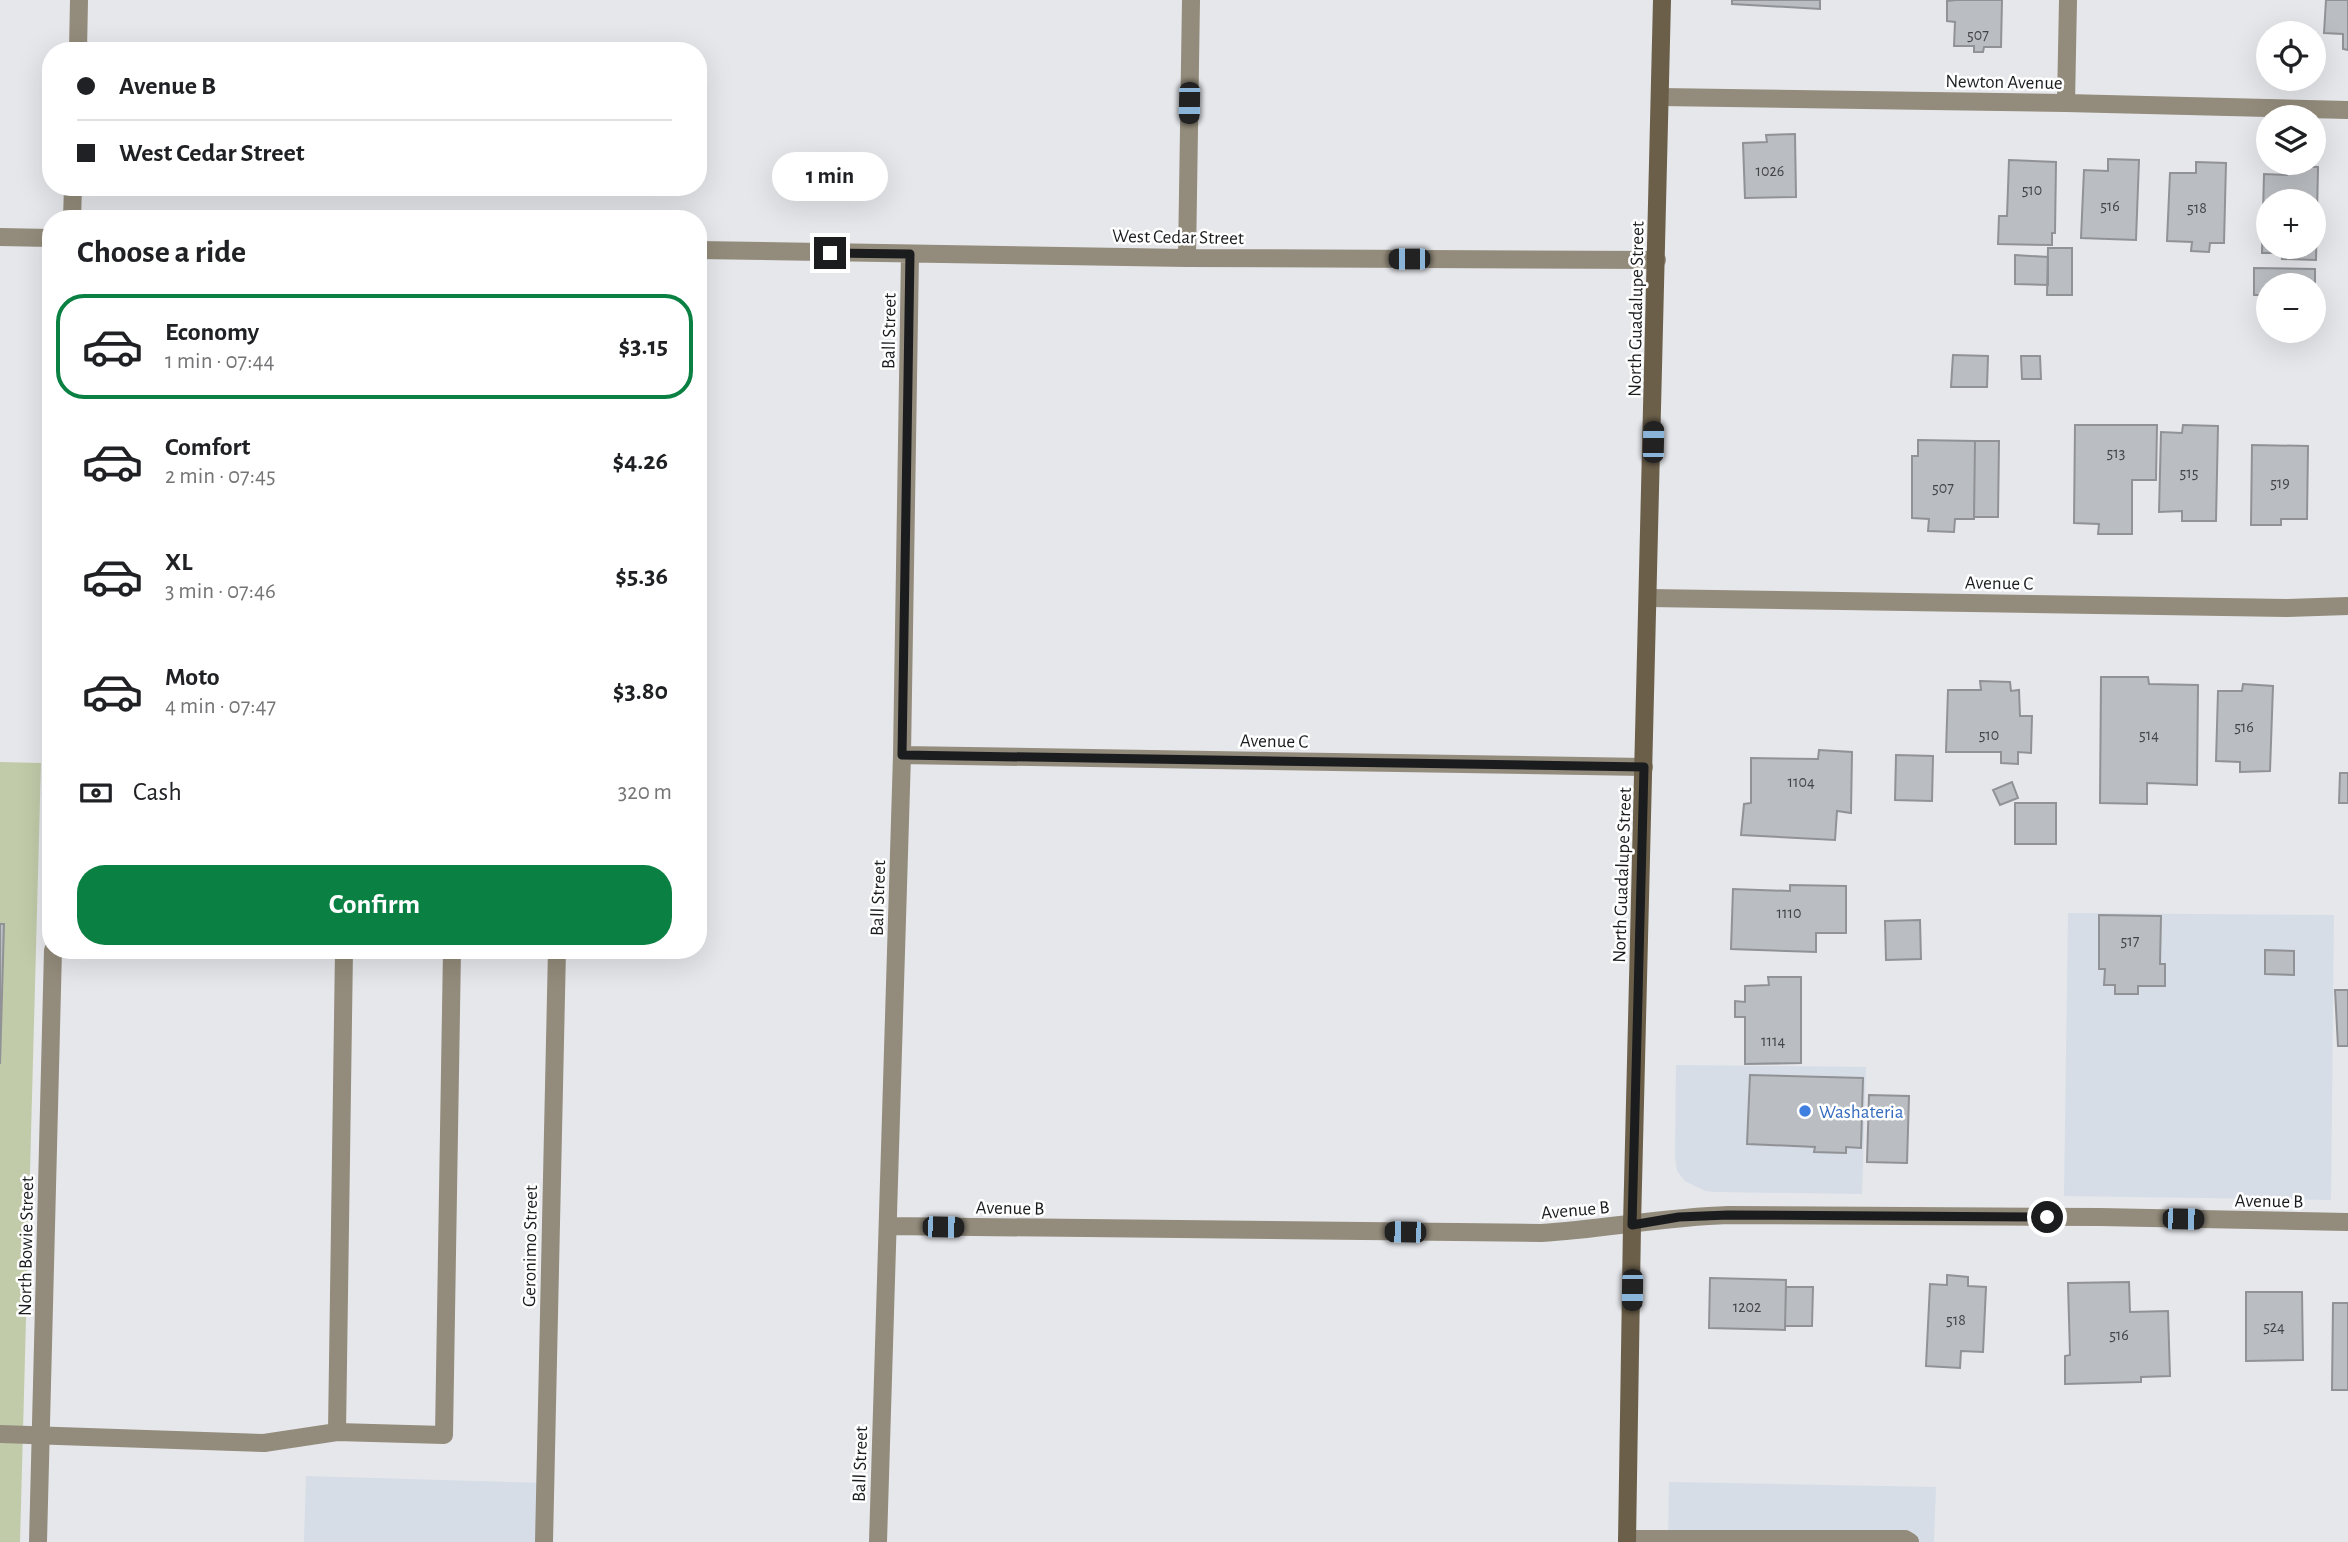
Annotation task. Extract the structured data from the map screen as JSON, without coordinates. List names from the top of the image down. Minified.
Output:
{"streets":{"street":["Newton Avenue","West Cedar Street","North Guadalupe Street","Ball Street","Avenue C","Avenue B","North Bowie Street","Geronimo Street"]},"crossings":[["Newton Avenue","North Guadalupe Street"],["West Cedar Street","North Guadalupe Street"],["West Cedar Street","Ball Street"],["North Guadalupe Street","Avenue C"],["North Guadalupe Street","Avenue B"],["Ball Street","Avenue C"],["Ball Street","Avenue B"]],"places":["Washateria"],"house_numbers":["507","1026","510","516","518","513","515","519","507","516","510","514","1104","1110","517","1114","1202","518","524","516"],"page":{"map_buttons":["+","−"],"banner":["Avenue B","West Cedar Street"],"bubble":"1 min","heading":"Choose a ride","list":[{"name":"Economy","note":"1 min · 07:44","value":"$3.15"},{"name":"Comfort","note":"2 min · 07:45","value":"$4.26"},{"name":"XL","note":"3 min · 07:46","value":"$5.36"},{"name":"Moto","note":"4 min · 07:47","value":"$3.80"}],"pay":["Cash","320 m"],"buttons":"Confirm"}}
